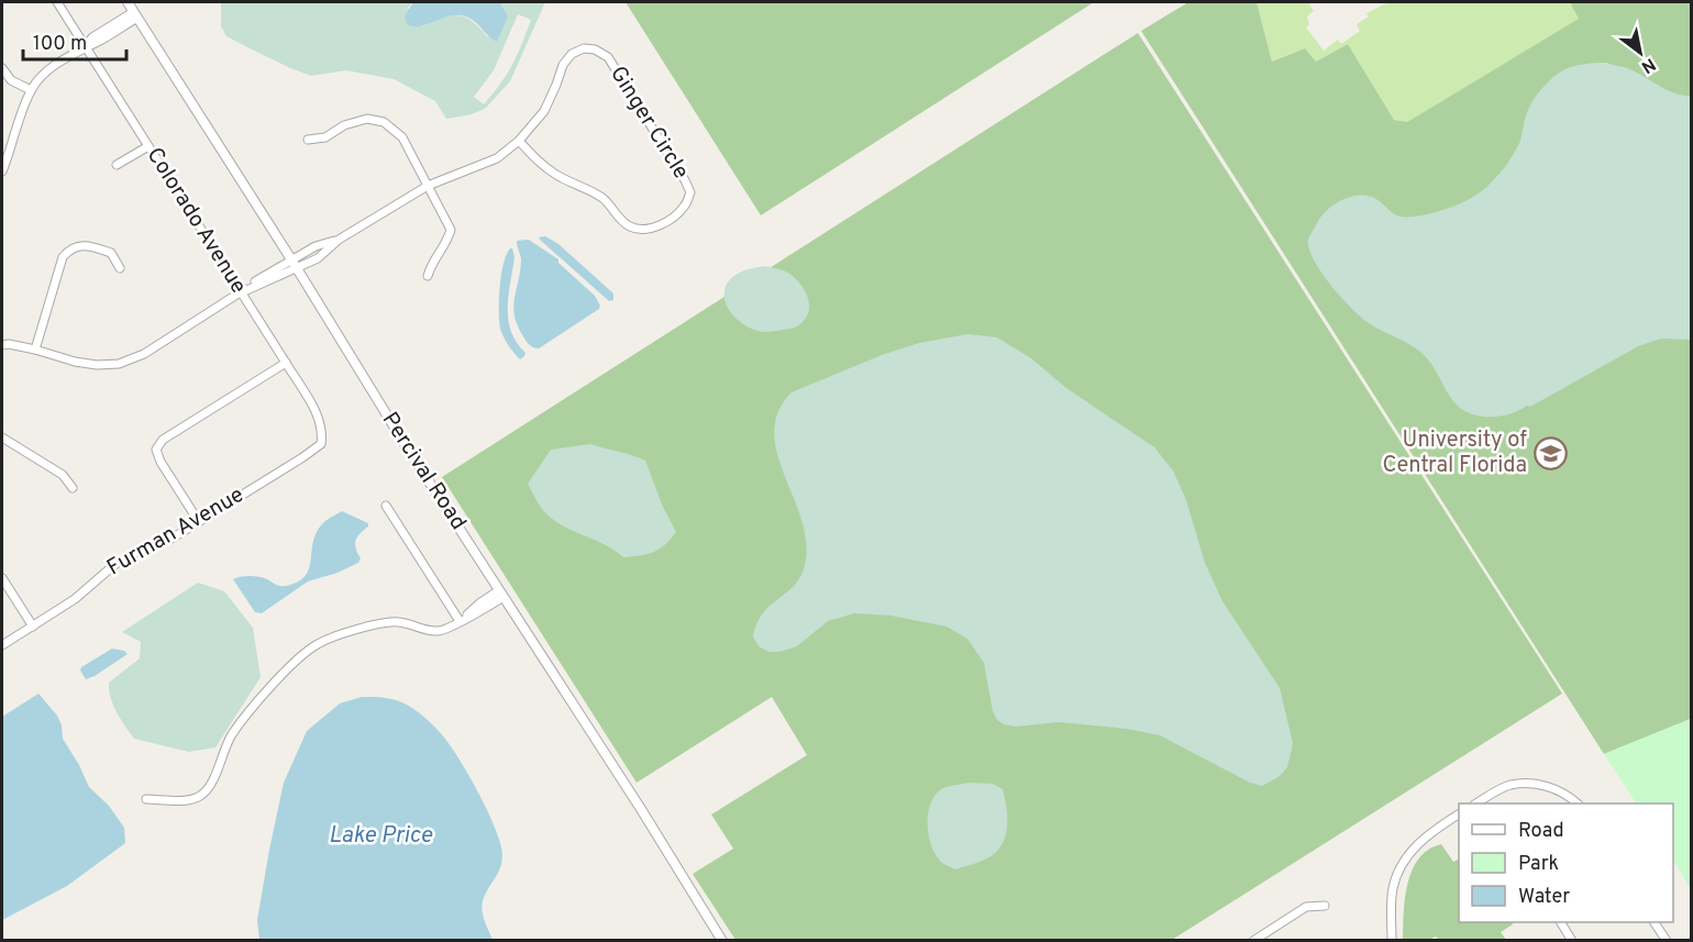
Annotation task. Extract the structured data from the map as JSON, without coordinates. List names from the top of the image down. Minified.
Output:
{"streets":{"street":["Ginger Circle","Colorado Avenue","Percival Road","Furman Avenue"]},"crossings":[["Colorado Avenue","Furman Avenue"]],"water":["Lake Price"],"places":{"school or university":["University of Central Florida"]},"legend":["Road","Park","Water"],"scale_bar":"100 m","north":"bottom right"}
